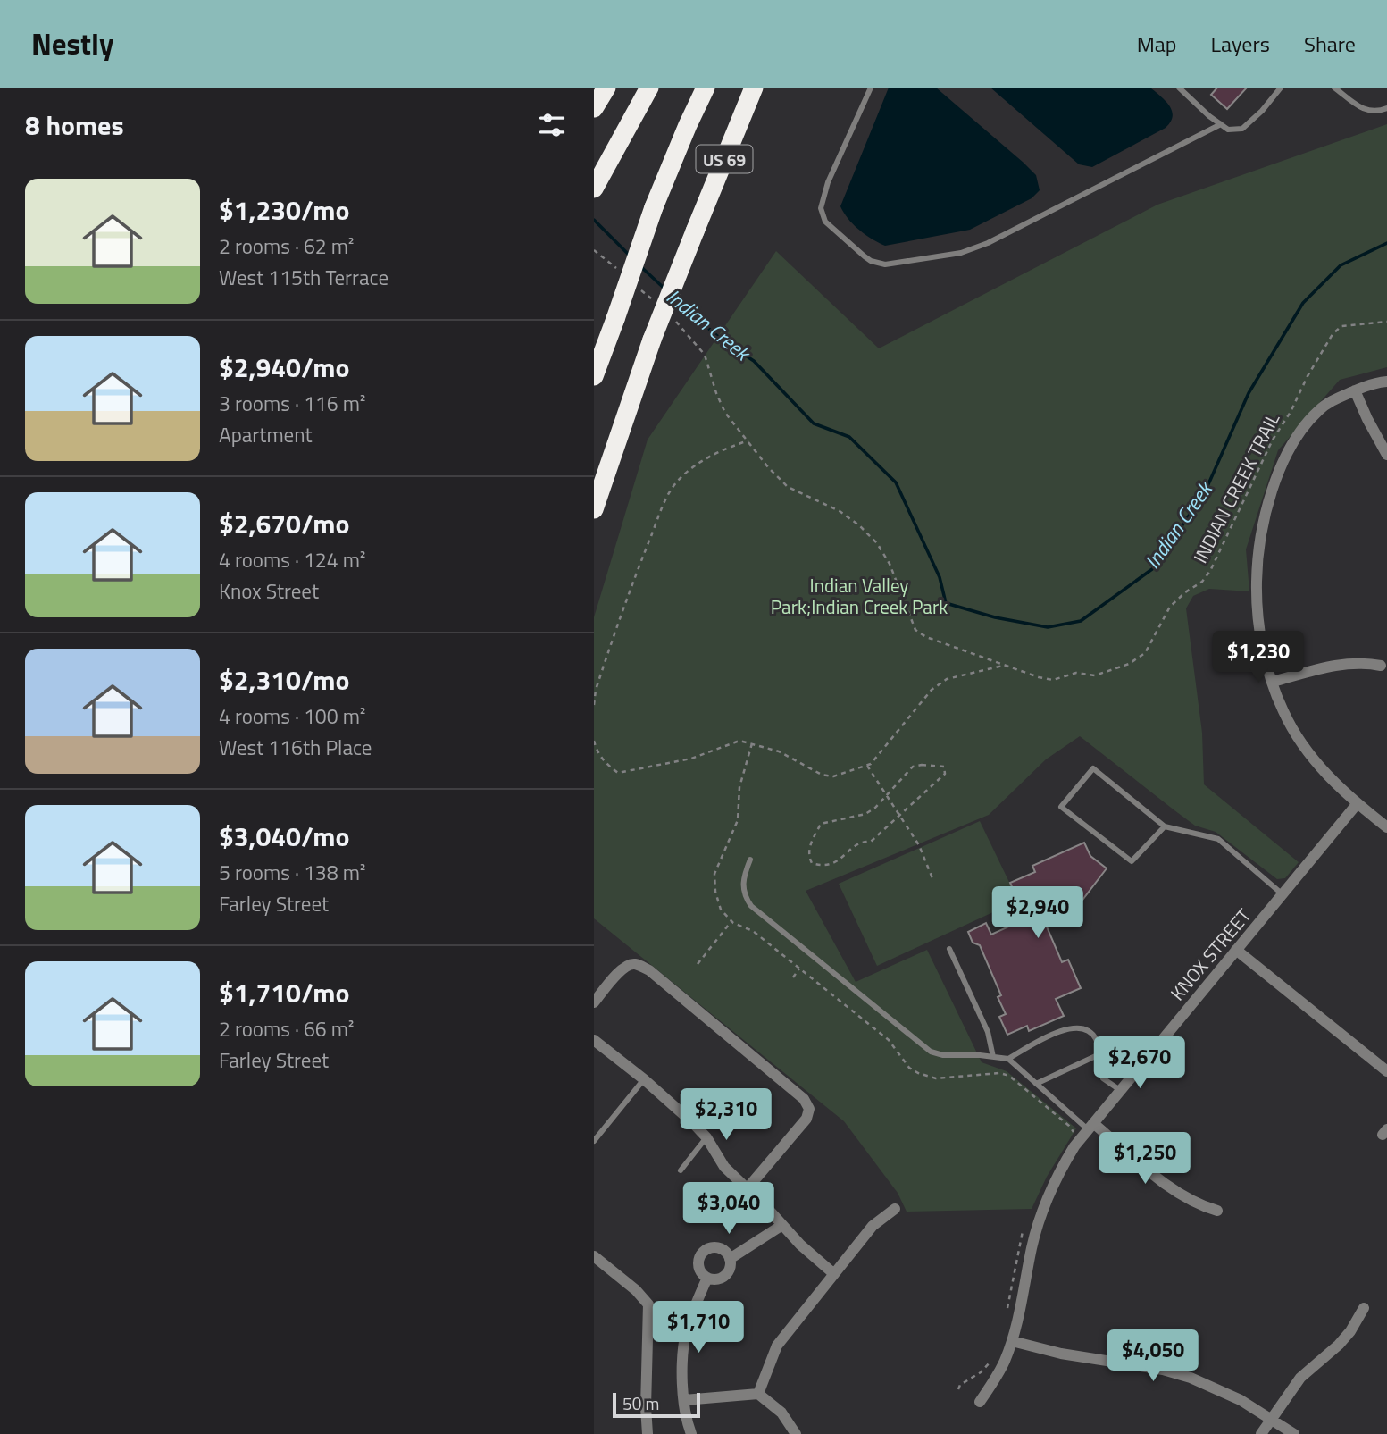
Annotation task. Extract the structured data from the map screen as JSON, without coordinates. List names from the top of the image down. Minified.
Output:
{"streets":{"highway":["US 69"],"street":["KNOX STREET"],"path":["INDIAN CREEK TRAIL"]},"water":["Indian Creek"],"parks":["Indian Valley Park;Indian Creek Park"],"scale_bar":"50 m","page":{"header":"Nestly","nav":["Map","Layers","Share"],"heading":"8 homes","list":[{"name":"$1,230/mo","note":"2 rooms · 62 m² · West 115th Terrace"},{"name":"$2,940/mo","note":"3 rooms · 116 m² · Apartment"},{"name":"$2,670/mo","note":"4 rooms · 124 m² · Knox Street"},{"name":"$2,310/mo","note":"4 rooms · 100 m² · West 116th Place"},{"name":"$3,040/mo","note":"5 rooms · 138 m² · Farley Street"},{"name":"$1,710/mo","note":"2 rooms · 66 m² · Farley Street"}],"price":["$1,230","$2,940","$2,670","$2,310","$1,250","$3,040","$1,710","$4,050"],"scale":"50 m"}}
